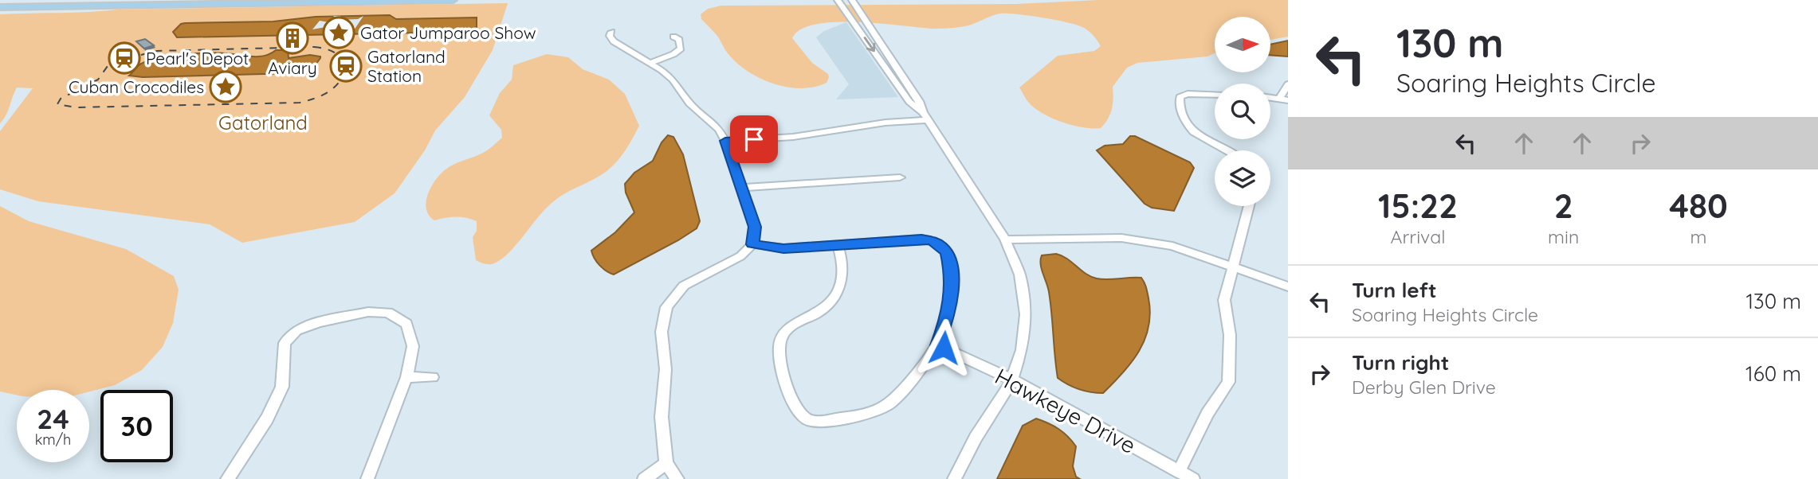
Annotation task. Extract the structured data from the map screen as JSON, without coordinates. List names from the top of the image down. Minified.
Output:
{"streets":{"street":["Hawkeye Drive"]},"parks":["Gatorland"],"places":{"place":["Gator Jumparoo Show","Cuban Crocodiles"],"building":["Aviary"],"station":["Pearl's Depot","Gatorland Station"]},"north":"right","page":{"turn":["130 m","Soaring Heights Circle"],"eta":["15:22","Arrival","2","min","480","m"],"list":[{"name":"Turn left","note":"Soaring Heights Circle","value":"130 m"},{"name":"Turn right","note":"Derby Glen Drive","value":"160 m"}],"speed":"24 km/h","limit":"30"}}
